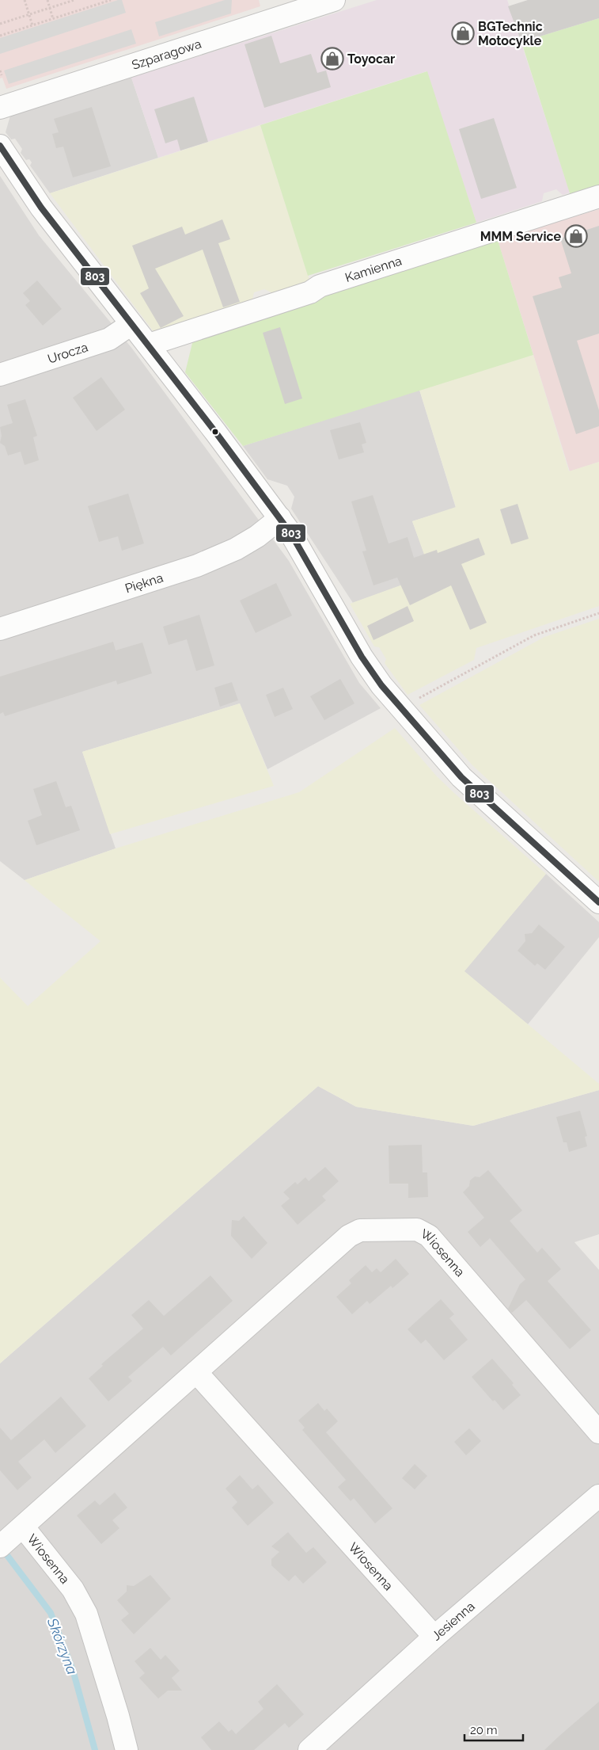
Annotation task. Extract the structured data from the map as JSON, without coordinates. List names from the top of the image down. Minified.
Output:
{"streets":{"street":["Szparagowa","Kamienna","Urocza","Piękna","Wiosenna","Jesienna"]},"crossings":[["Wiosenna","Jesienna"]],"water":["Skórzyna"],"places":{"shop":["BGTechnic Motocykle","Toyocar","MMM Service"]},"lines":["transit line 803"],"scale_bar":"20 m"}
